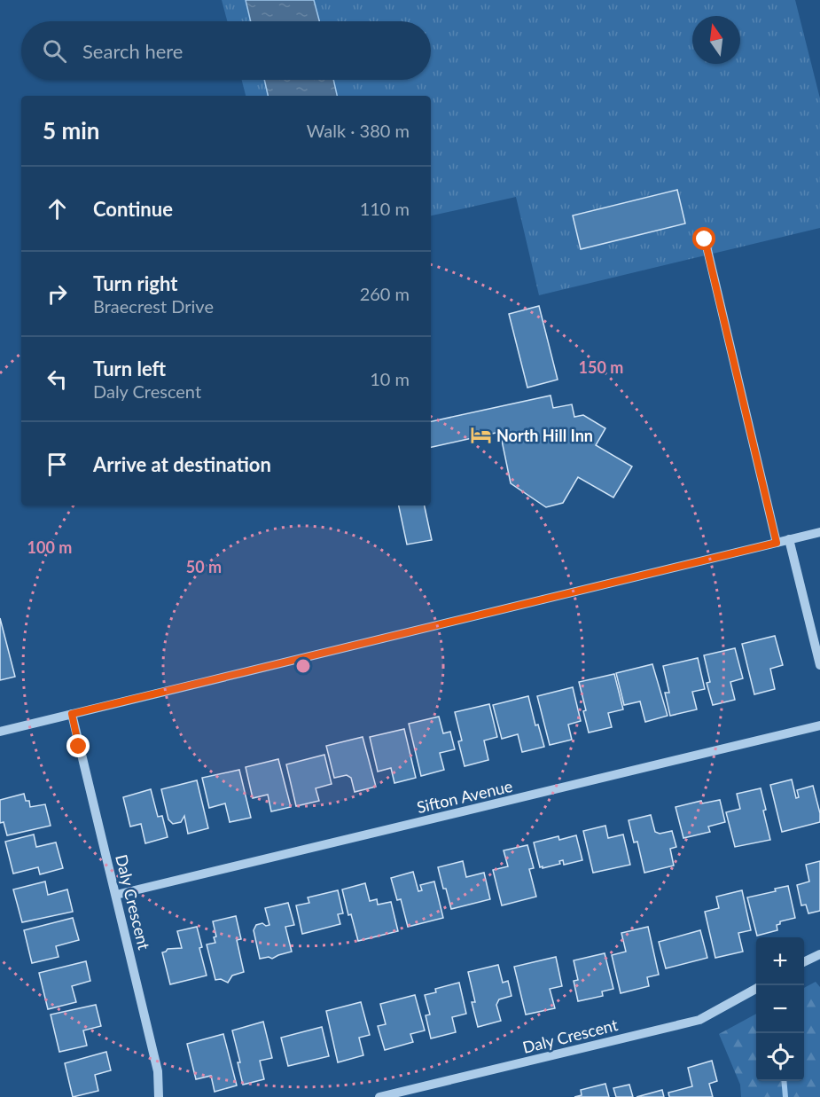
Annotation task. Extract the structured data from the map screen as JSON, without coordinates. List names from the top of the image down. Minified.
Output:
{"streets":{"street":["Sifton Avenue","Daly Crescent"]},"crossings":[["Sifton Avenue","Daly Crescent"]],"places":{"hotel":["North Hill Inn"]},"north":"top","page":{"search":"Search here","heading":["5 min","Walk · 380 m"],"list":[["Continue","110 m"],["Turn right","Braecrest Drive","260 m"],["Turn left","Daly Crescent","10 m"],"Arrive at destination"],"map_buttons":["+","−"]},"rings":["150 m","100 m","50 m"]}
